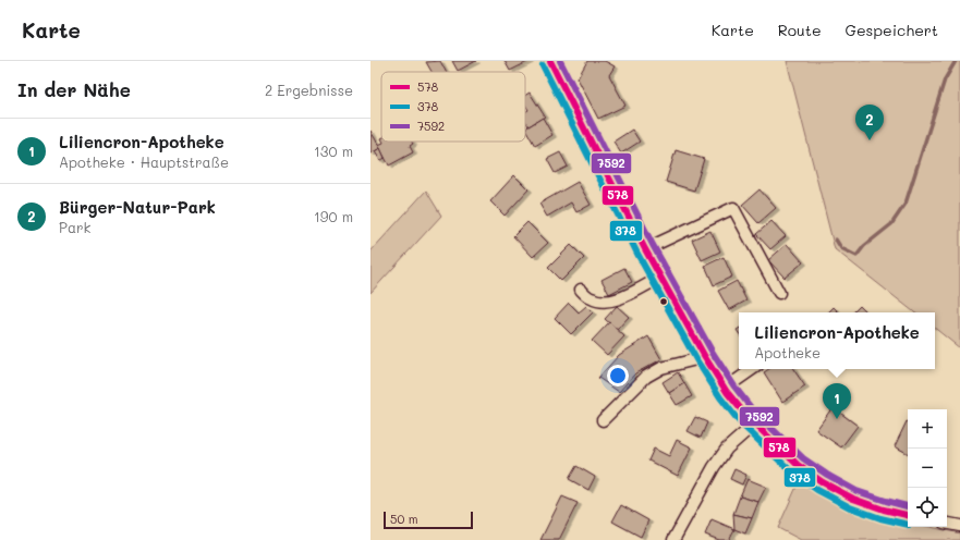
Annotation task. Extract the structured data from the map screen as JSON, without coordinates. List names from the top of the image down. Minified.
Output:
{"lines":["transit line 578","transit line 7592","transit line 378"],"legend":["578","378","7592"],"scale_bar":"50 m","page":{"header":"Karte","nav":["Karte","Route","Gespeichert"],"heading":["In der Nähe","2 Ergebnisse"],"pins":["2","1"],"list":[{"mark":"1","name":"Liliencron-Apotheke","note":"Apotheke · Hauptstraße","value":"130 m"},{"mark":"2","name":"Bürger-Natur-Park","note":"Park","value":"190 m"}],"popup":["Liliencron-Apotheke","Apotheke"],"map_buttons":["+","−"],"scale":"50 m"}}
